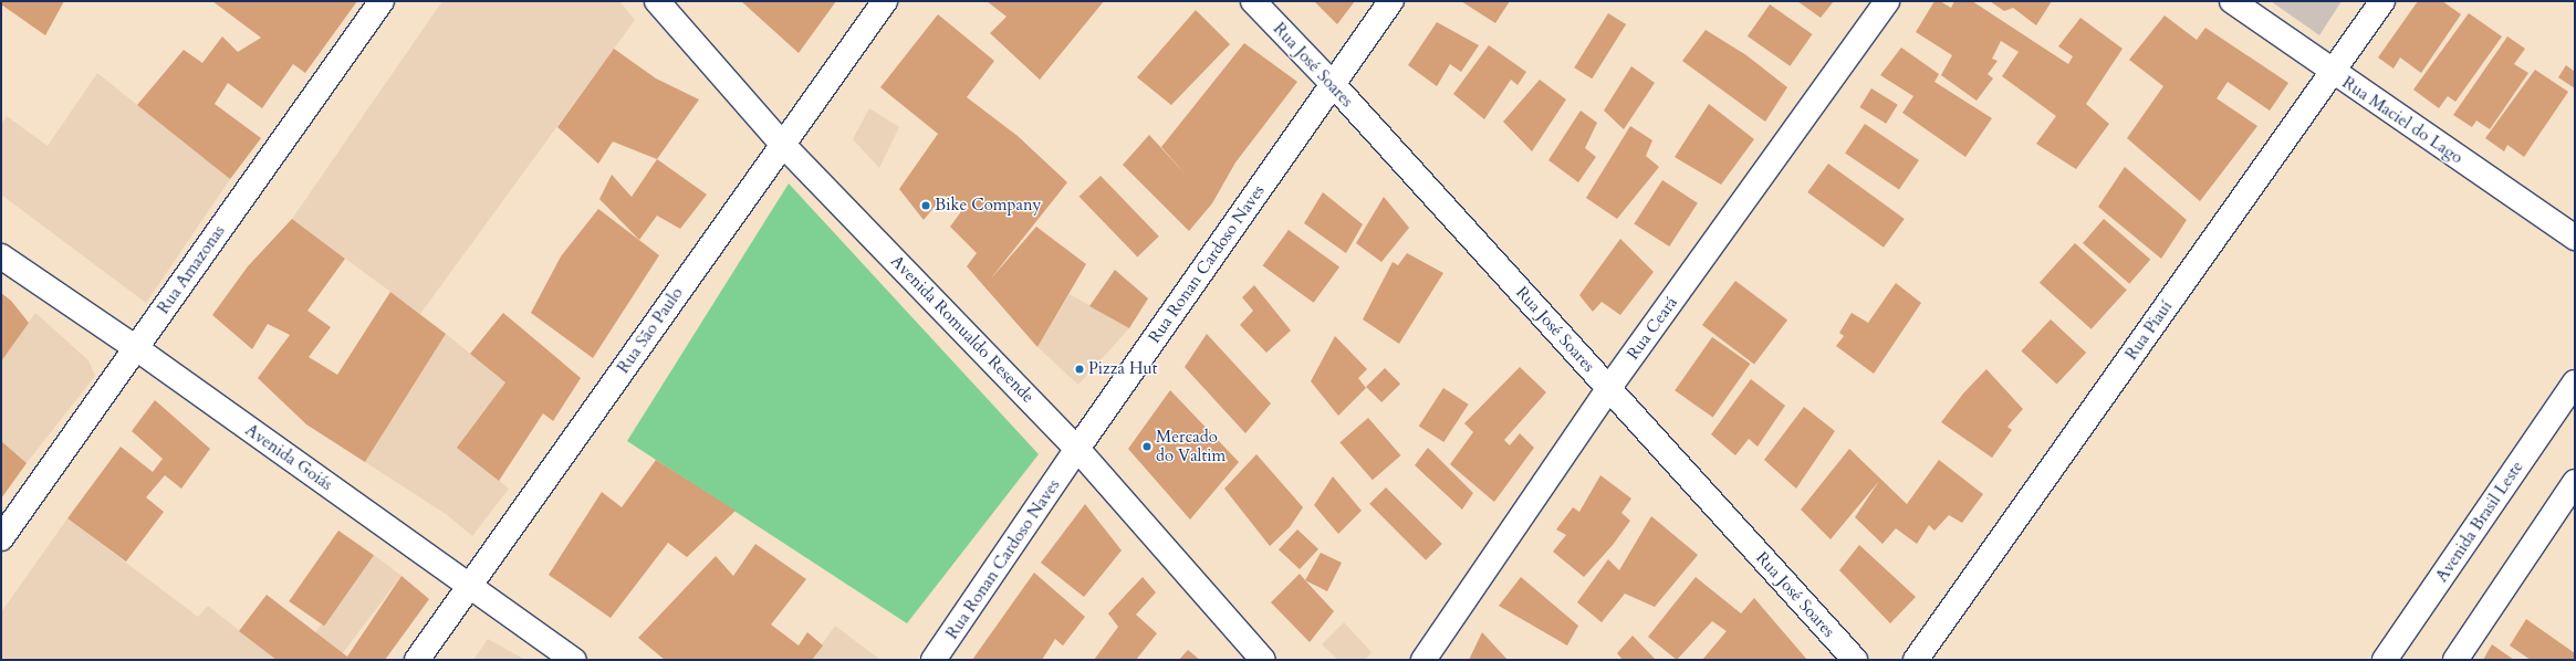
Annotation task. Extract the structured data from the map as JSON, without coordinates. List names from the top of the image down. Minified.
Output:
{"streets":{"street":["Rua José Soares","Rua Maciel do Lago","Rua Ronan Cardoso Naves","Rua Amazonas","Rua Ceará","Avenida Romualdo Resende","Rua São Paulo","Rua Piauí","Avenida Goiás","Avenida Brasil Leste"]},"crossings":[["Rua José Soares","Rua Ronan Cardoso Naves"],["Rua José Soares","Rua Ceará"],["Rua Maciel do Lago","Rua Piauí"],["Rua Ronan Cardoso Naves","Avenida Romualdo Resende"],["Rua Amazonas","Avenida Goiás"],["Avenida Romualdo Resende","Rua São Paulo"],["Rua São Paulo","Avenida Goiás"]],"places":["Bike Company","Pizza Hut","Mercado do Valtim"]}
